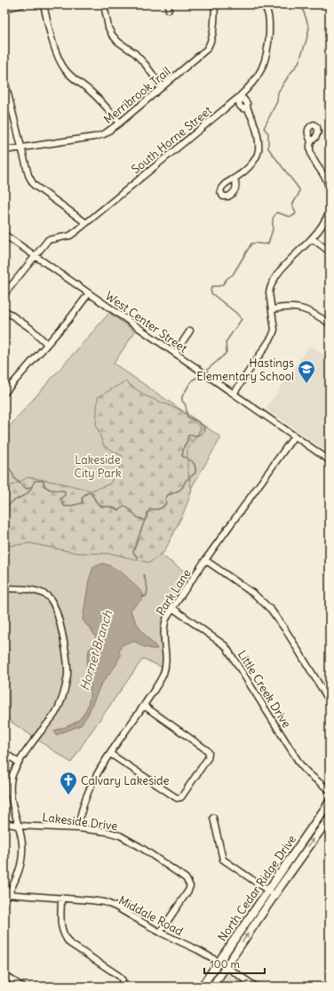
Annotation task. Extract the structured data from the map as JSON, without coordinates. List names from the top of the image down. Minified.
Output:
{"streets":{"main road":["North Cedar Ridge Drive"],"street":["Merribrook Trail","South Horne Street","West Center Street","Park Lane","Little Creek Drive","Lakeside Drive","Middale Road"]},"crossings":[["South Horne Street","West Center Street"],["West Center Street","Park Lane"],["Park Lane","Little Creek Drive"],["Park Lane","Lakeside Drive"],["Lakeside Drive","Middale Road"],["North Cedar Ridge Drive","Middale Road"]],"water":["Hornet Branch"],"parks":["Lakeside City Park"],"places":{"school or university":["Hastings Elementary School"],"church":["Calvary Lakeside"]},"scale_bar":"100 m"}
